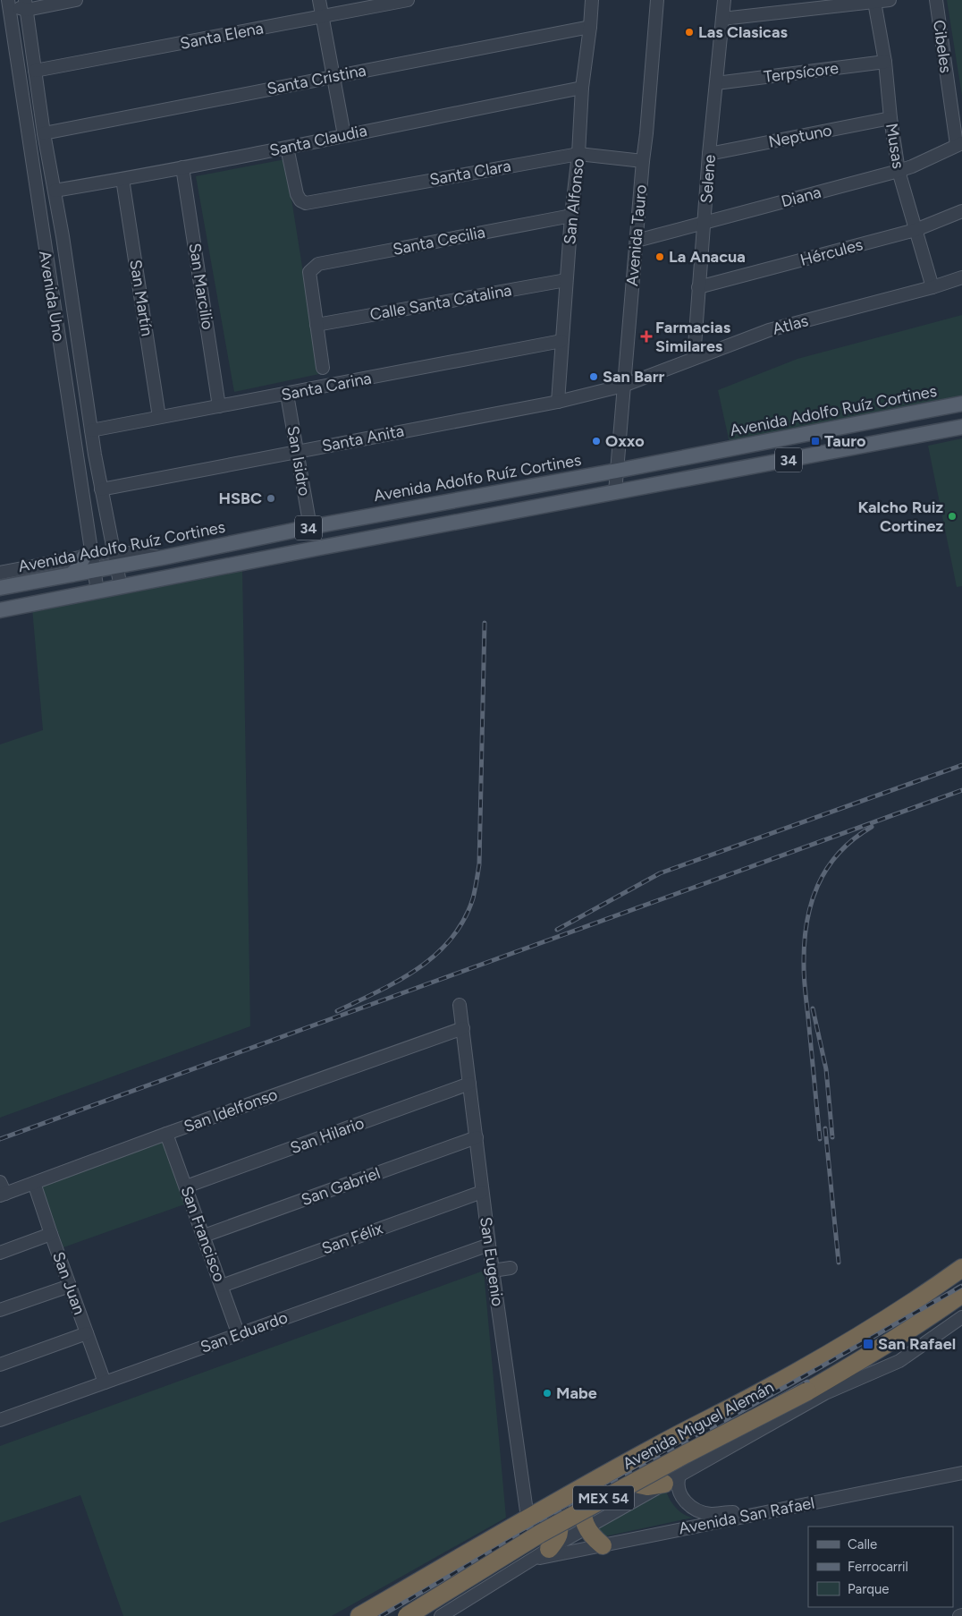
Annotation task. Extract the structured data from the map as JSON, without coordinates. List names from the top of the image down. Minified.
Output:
{"streets":{"highway":["Avenida Miguel Alemán","MEX 54"],"main road":["Avenida Adolfo Ruíz Cortines","34"],"street":["Santa Elena","Cibeles","Terpsícore","Santa Cristina","Neptuno","Santa Claudia","Musas","Santa Clara","Selene","Diana","San Alfonso","Avenida Tauro","Santa Cecilia","Hércules","San Marcilio","Avenida Uno","San Martín","Calle Santa Catalina","Atlas","Santa Carina","Santa Anita","San Isidro","San Idelfonso","San Hilario","San Gabriel","San Francisco","San Félix","San Eugenio","San Juan","San Eduardo","Avenida San Rafael"]},"crossings":[["Santa Elena","Avenida Uno"],["Cibeles","Diana"],["Terpsícore","Musas"],["Terpsícore","Selene"],["Santa Cristina","San Alfonso"],["Santa Cristina","Avenida Uno"],["Neptuno","Musas"],["Neptuno","Selene"],["Santa Claudia","Santa Clara"],["Santa Claudia","San Alfonso"],["Santa Claudia","San Marcilio"],["Santa Claudia","Avenida Uno"],["Santa Claudia","San Martín"],["Musas","Diana"],["Musas","Hércules"],["Musas","Atlas"],["Santa Clara","San Alfonso"],["Santa Clara","Avenida Tauro"],["Selene","Diana"],["Selene","Hércules"],["Selene","Atlas"],["Diana","Avenida Tauro"],["San Alfonso","Santa Cecilia"],["San Alfonso","Calle Santa Catalina"],["San Alfonso","Santa Carina"],["San Alfonso","Santa Anita"],["Avenida Tauro","Atlas"],["Avenida Tauro","Avenida Adolfo Ruíz Cortines"],["Avenida Tauro","Santa Anita"],["Santa Cecilia","Calle Santa Catalina"],["San Marcilio","Santa Carina"],["Avenida Uno","Santa Carina"],["Avenida Uno","Avenida Adolfo Ruíz Cortines"],["Avenida Uno","Santa Anita"],["Avenida Uno","34"],["San Martín","Santa Carina"],["Atlas","Santa Anita"],["Santa Carina","San Isidro"],["Avenida Adolfo Ruíz Cortines","San Isidro"],["Santa Anita","San Isidro"],["San Idelfonso","San Francisco"],["San Idelfonso","San Eugenio"],["San Idelfonso","San Juan"],["San Hilario","San Francisco"],["San Hilario","San Eugenio"],["San Gabriel","San Francisco"],["San Gabriel","San Eugenio"],["San Francisco","San Félix"],["San Francisco","San Eduardo"],["San Félix","San Eugenio"],["San Eugenio","San Eduardo"],["San Eugenio","Avenida Miguel Alemán"],["San Juan","San Eduardo"],["Avenida Miguel Alemán","Avenida San Rafael"]],"places":{"other":["Las Clasicas","La Anacua","San Barr","Oxxo","HSBC","Kalcho Ruiz Cortinez","Mabe"],"health":["Farmacias Similares"],"transit":["Tauro","San Rafael"]},"legend":["Calle","Ferrocarril","Parque"]}
